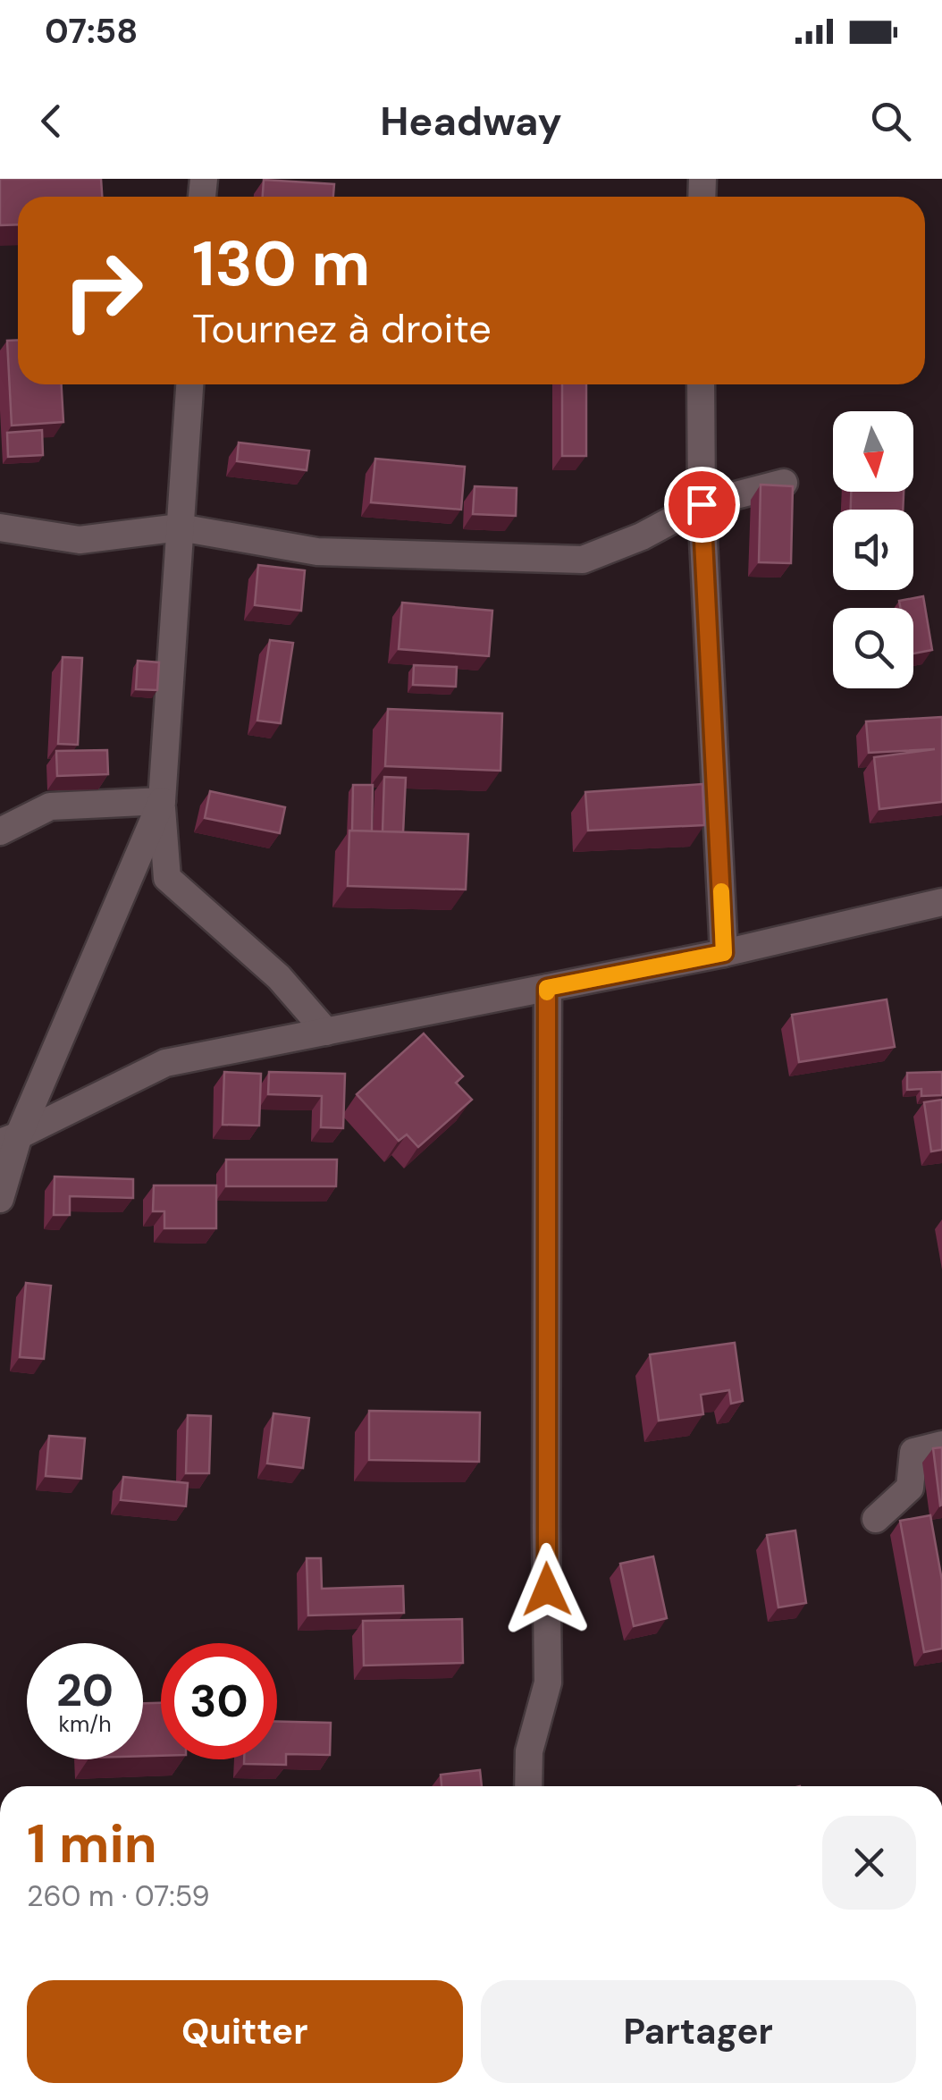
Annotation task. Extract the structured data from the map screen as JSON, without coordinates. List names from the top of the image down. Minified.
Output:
{"north":"bottom","page":{"status":"07:58","header":"Headway","turn":["130 m","Tournez à droite"],"speed":"20 km/h","limit":"30","heading":["1 min","260 m · 07:59"],"buttons":["Quitter","Partager"]}}
